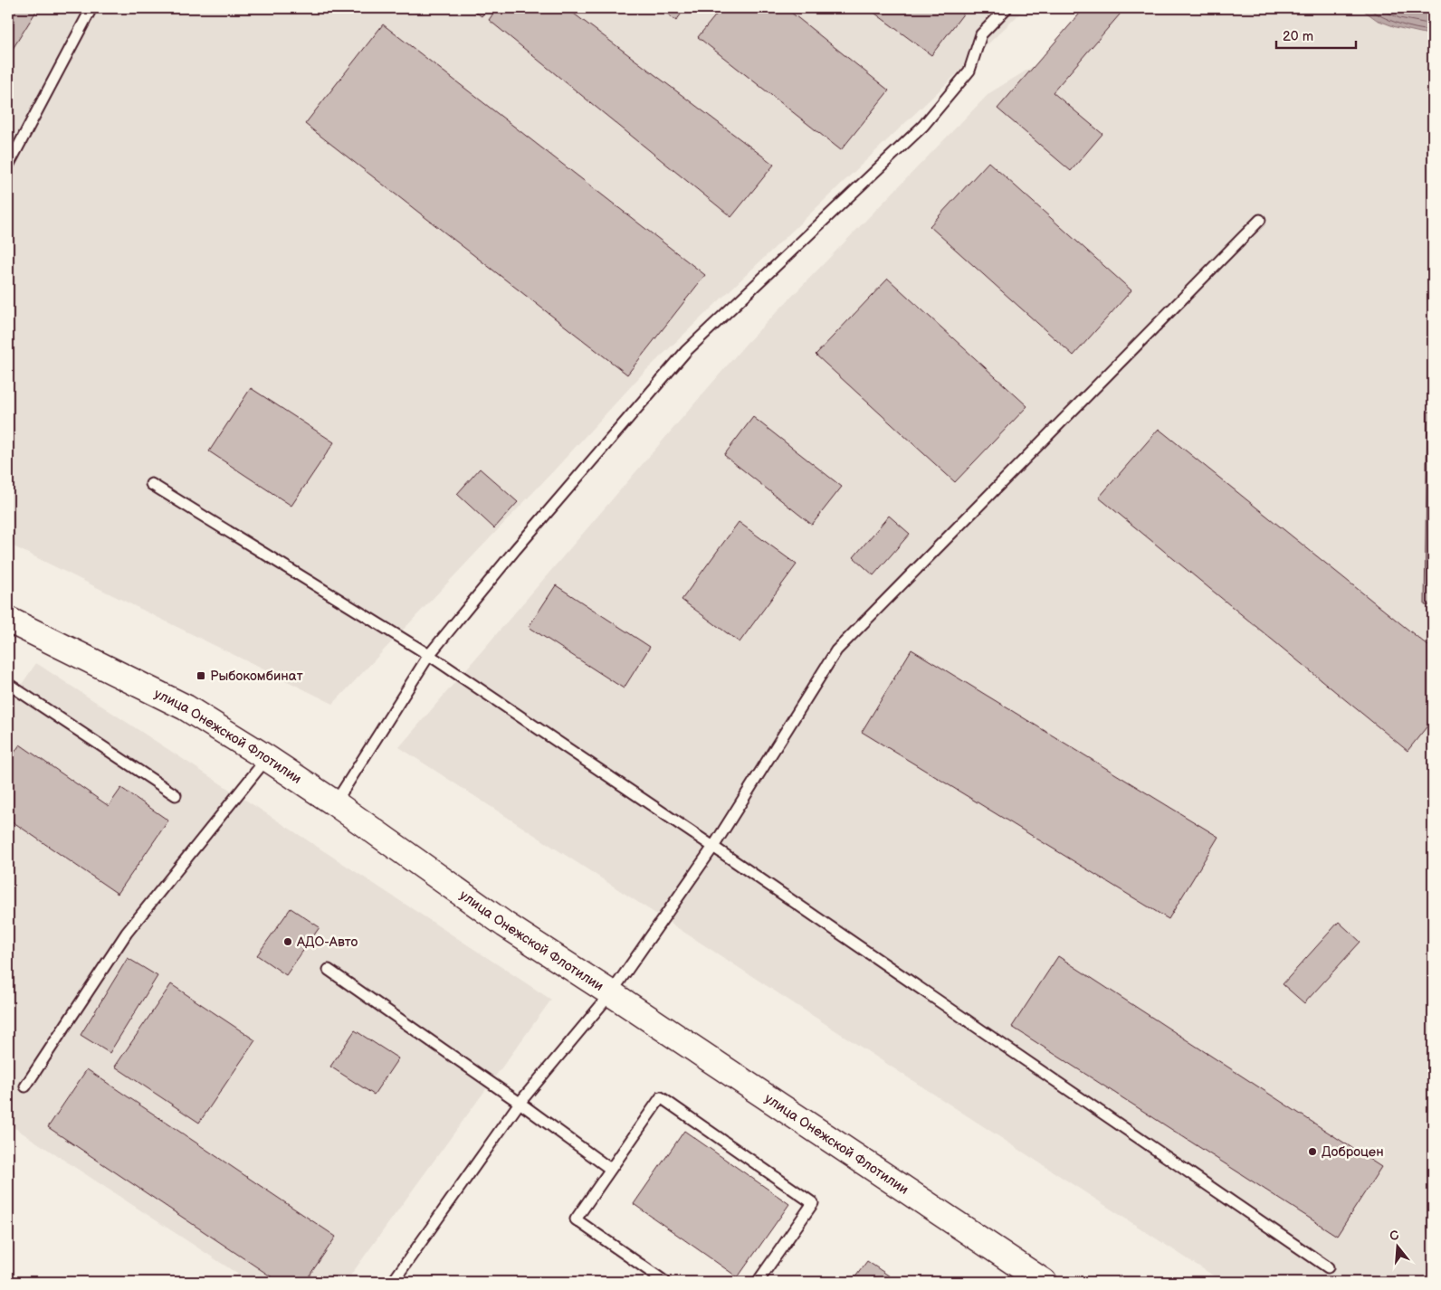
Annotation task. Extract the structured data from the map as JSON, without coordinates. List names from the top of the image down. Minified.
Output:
{"streets":{"main road":["улица Онежской Флотилии"]},"places":{"transit":["Рыбокомбинат"],"other":["АДО-Авто","Доброцен"]},"scale_bar":"20 m","north":"top"}
